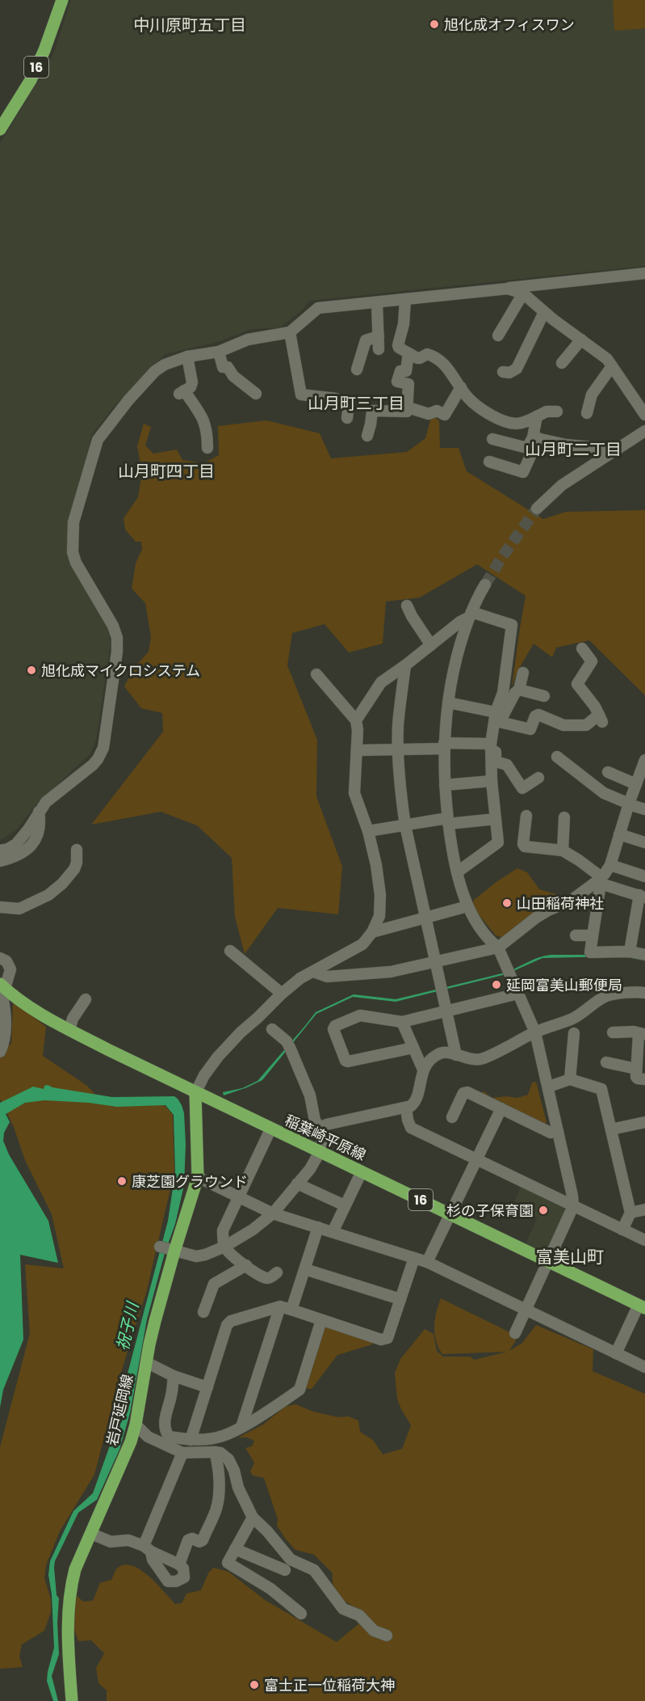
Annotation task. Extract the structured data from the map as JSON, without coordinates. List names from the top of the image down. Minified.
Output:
{"streets":{"main road":["16","稲葉崎平原線","岩戸延岡線"]},"crossings":[["稲葉崎平原線","岩戸延岡線"]],"districts":["中川原町五丁目","山月町三丁目","山月町二丁目","山月町四丁目","富美山町"],"water":["祝子川"],"places":["旭化成オフィスワン","旭化成マイクロシステム","山田稲荷神社","延岡富美山郵便局","康芝園グラウンド","杉の子保育園","富士正一位稲荷大神"]}
